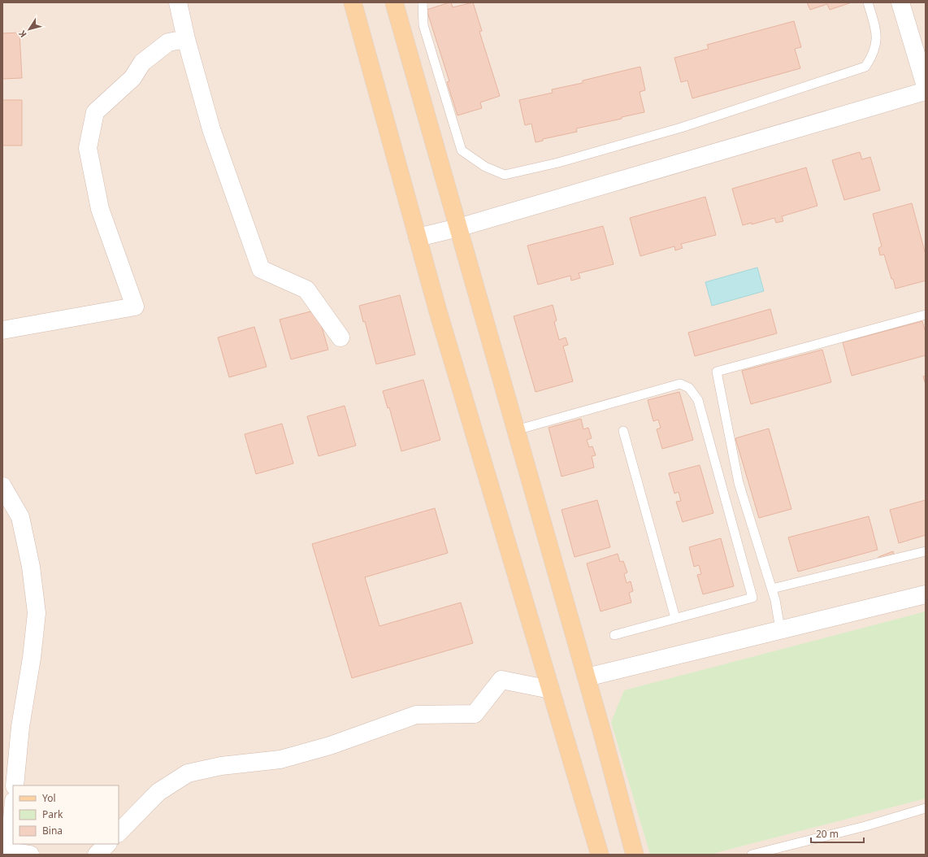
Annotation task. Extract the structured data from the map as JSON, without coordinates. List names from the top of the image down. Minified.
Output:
{"legend":["Yol","Park","Bina"],"scale_bar":"20 m","north":"bottom left"}
